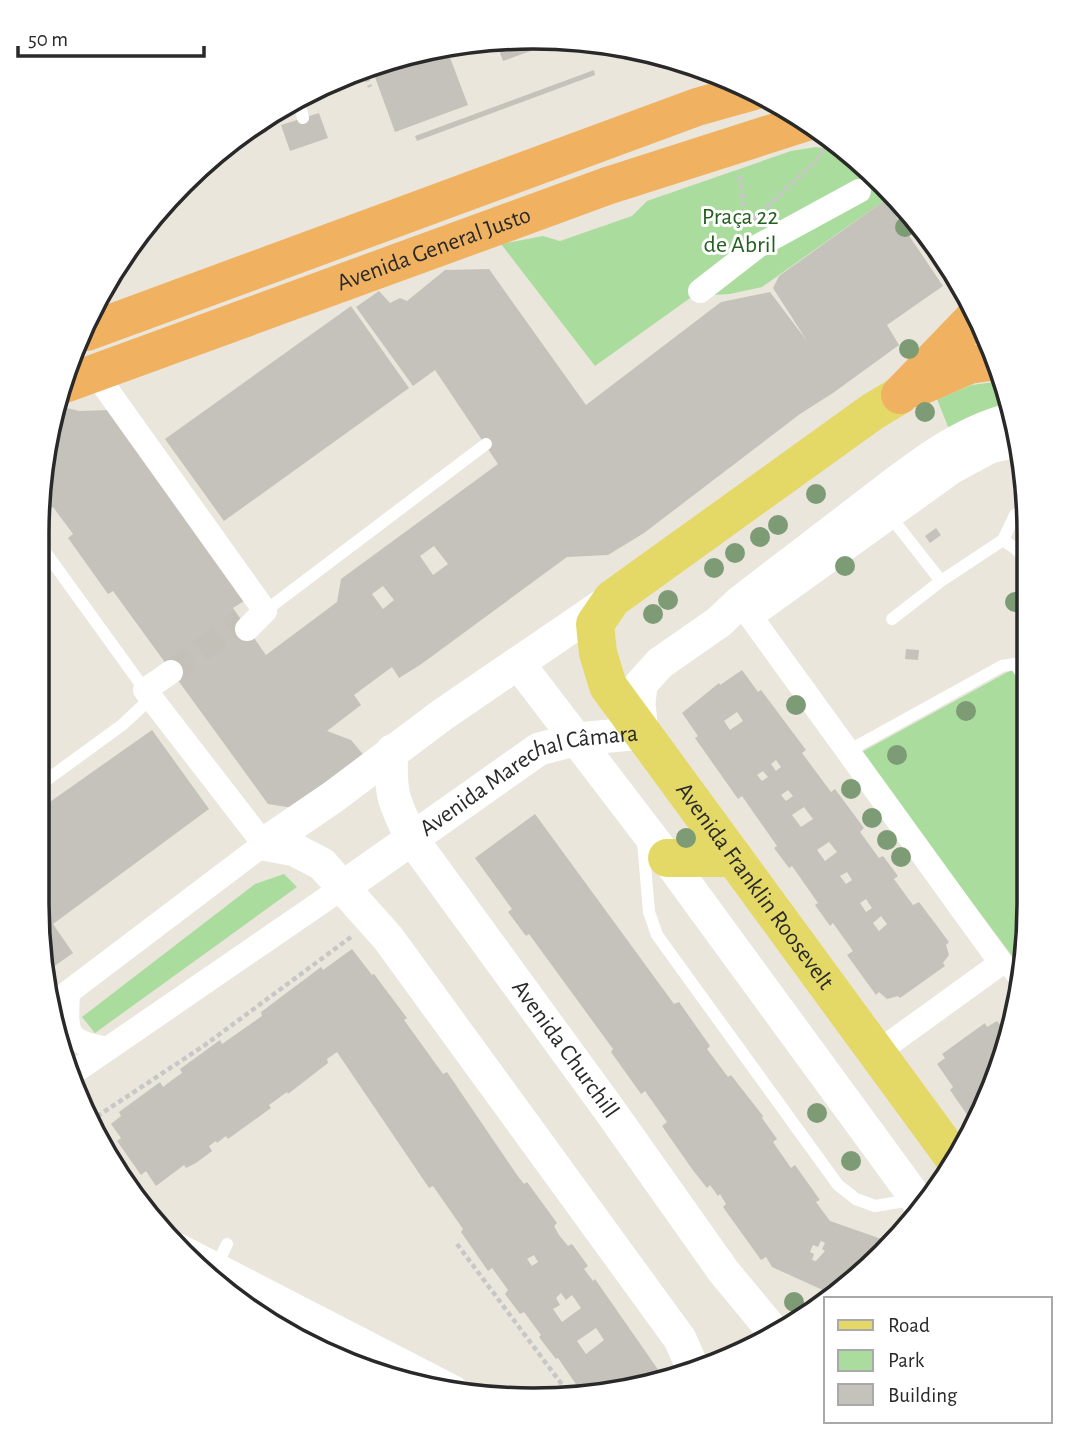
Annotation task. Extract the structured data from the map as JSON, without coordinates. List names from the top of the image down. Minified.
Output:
{"streets":{"highway":["Avenida General Justo"],"main road":["Avenida Franklin Roosevelt"],"street":["Avenida Marechal Câmara","Avenida Churchill"]},"crossings":[["Avenida Marechal Câmara","Avenida Franklin Roosevelt"],["Avenida Marechal Câmara","Avenida Churchill"]],"parks":["Praça 22 de Abril"],"legend":["Road","Park","Building"],"scale_bar":"50 m"}
